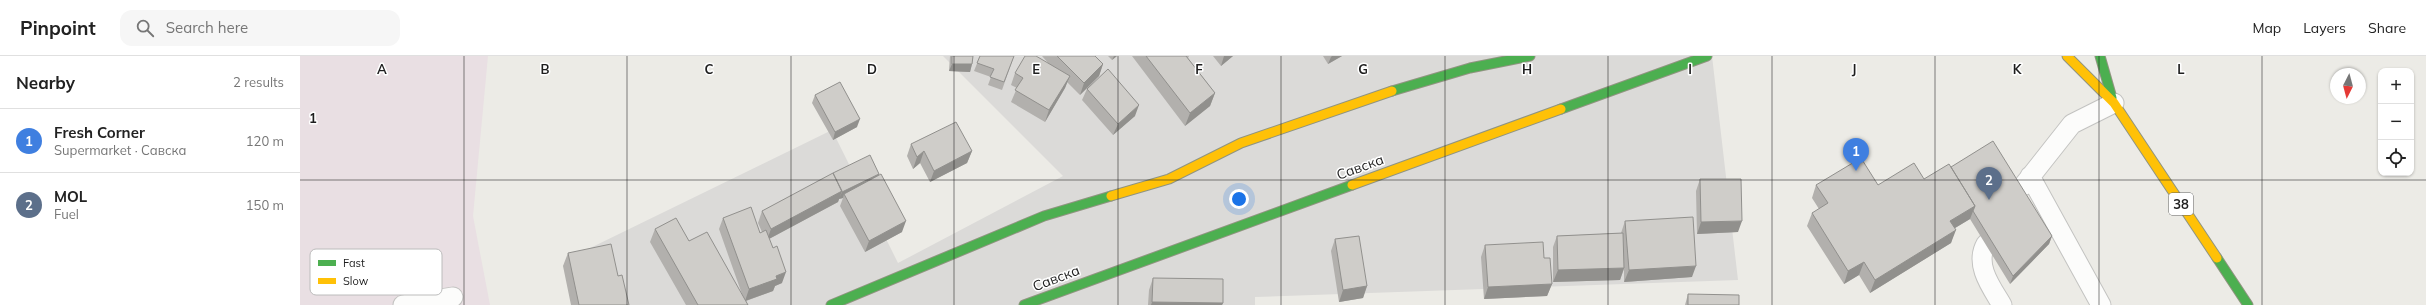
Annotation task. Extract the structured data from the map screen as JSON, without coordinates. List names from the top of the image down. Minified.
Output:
{"streets":{"main road":["Савска","38"]},"legend":["Fast","Slow"],"north":"bottom","page":{"header":"Pinpoint","search":"Search here","nav":["Map","Layers","Share"],"heading":["Nearby","2 results"],"map_buttons":["+","−"],"list":[{"mark":"1","name":"Fresh Corner","note":"Supermarket · Савска","value":"120 m"},{"mark":"2","name":"MOL","note":"Fuel","value":"150 m"}],"pins":["1","2"]},"grid":{"columns":["A","B","C","D","E","F","G","H","I","J","K","L"],"rows":["1"]}}
